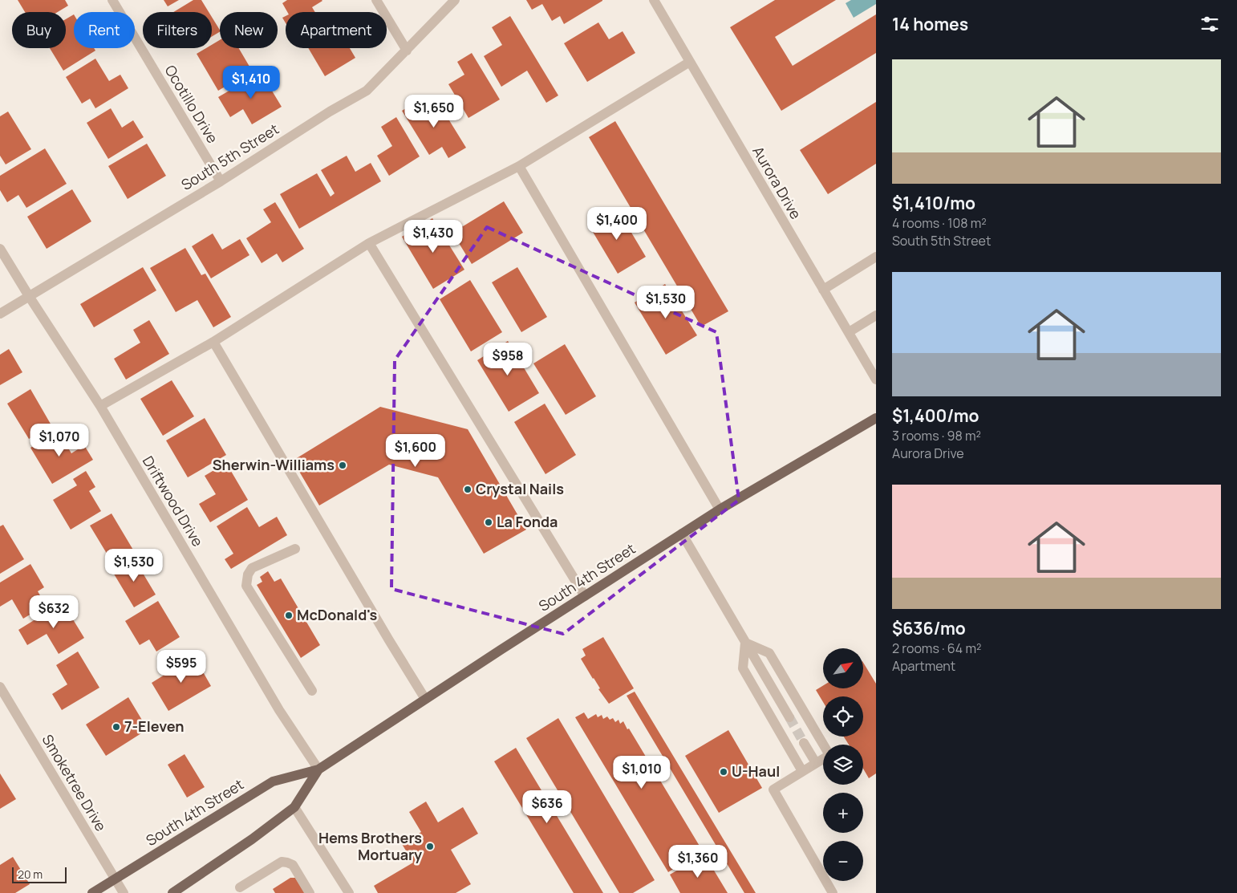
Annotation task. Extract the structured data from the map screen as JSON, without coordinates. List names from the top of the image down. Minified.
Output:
{"streets":{"main road":["South 4th Street"],"street":["Ocotillo Drive","South 5th Street","Aurora Drive","Driftwood Drive","Smoketree Drive"]},"crossings":[["Ocotillo Drive","South 5th Street"],["South 5th Street","Driftwood Drive"],["Driftwood Drive","South 4th Street"],["South 4th Street","Smoketree Drive"]],"places":["Sherwin-Williams","Crystal Nails","La Fonda","McDonald's","7-Eleven","U-Haul","Hems Brothers Mortuary"],"scale_bar":"20 m","north":"top right","page":{"heading":"14 homes","chip":["Buy","Rent","Filters","New","Apartment"],"list":[{"name":"$1,410/mo","note":"4 rooms · 108 m² · South 5th Street"},{"name":"$1,400/mo","note":"3 rooms · 98 m² · Aurora Drive"},{"name":"$636/mo","note":"2 rooms · 64 m² · Apartment"}],"price":["$1,410","$1,650","$1,400","$1,430","$1,530","$958","$1,070","$1,600","$1,530","$632","$595","$1,010","$636","$1,360"],"map_buttons":["+","−"],"scale":"20 m"}}
